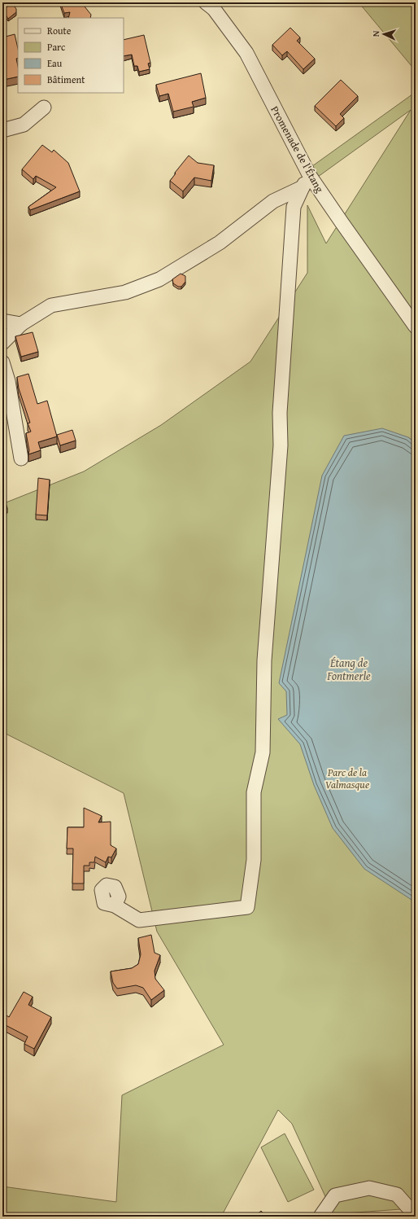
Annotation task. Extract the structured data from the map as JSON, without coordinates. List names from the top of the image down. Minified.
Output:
{"streets":{"street":["Promenade de l'Étang"]},"water":["Étang de Fontmerle"],"parks":["Parc de la Valmasque"],"legend":["Route","Parc","Eau","Bâtiment"],"north":"left"}
